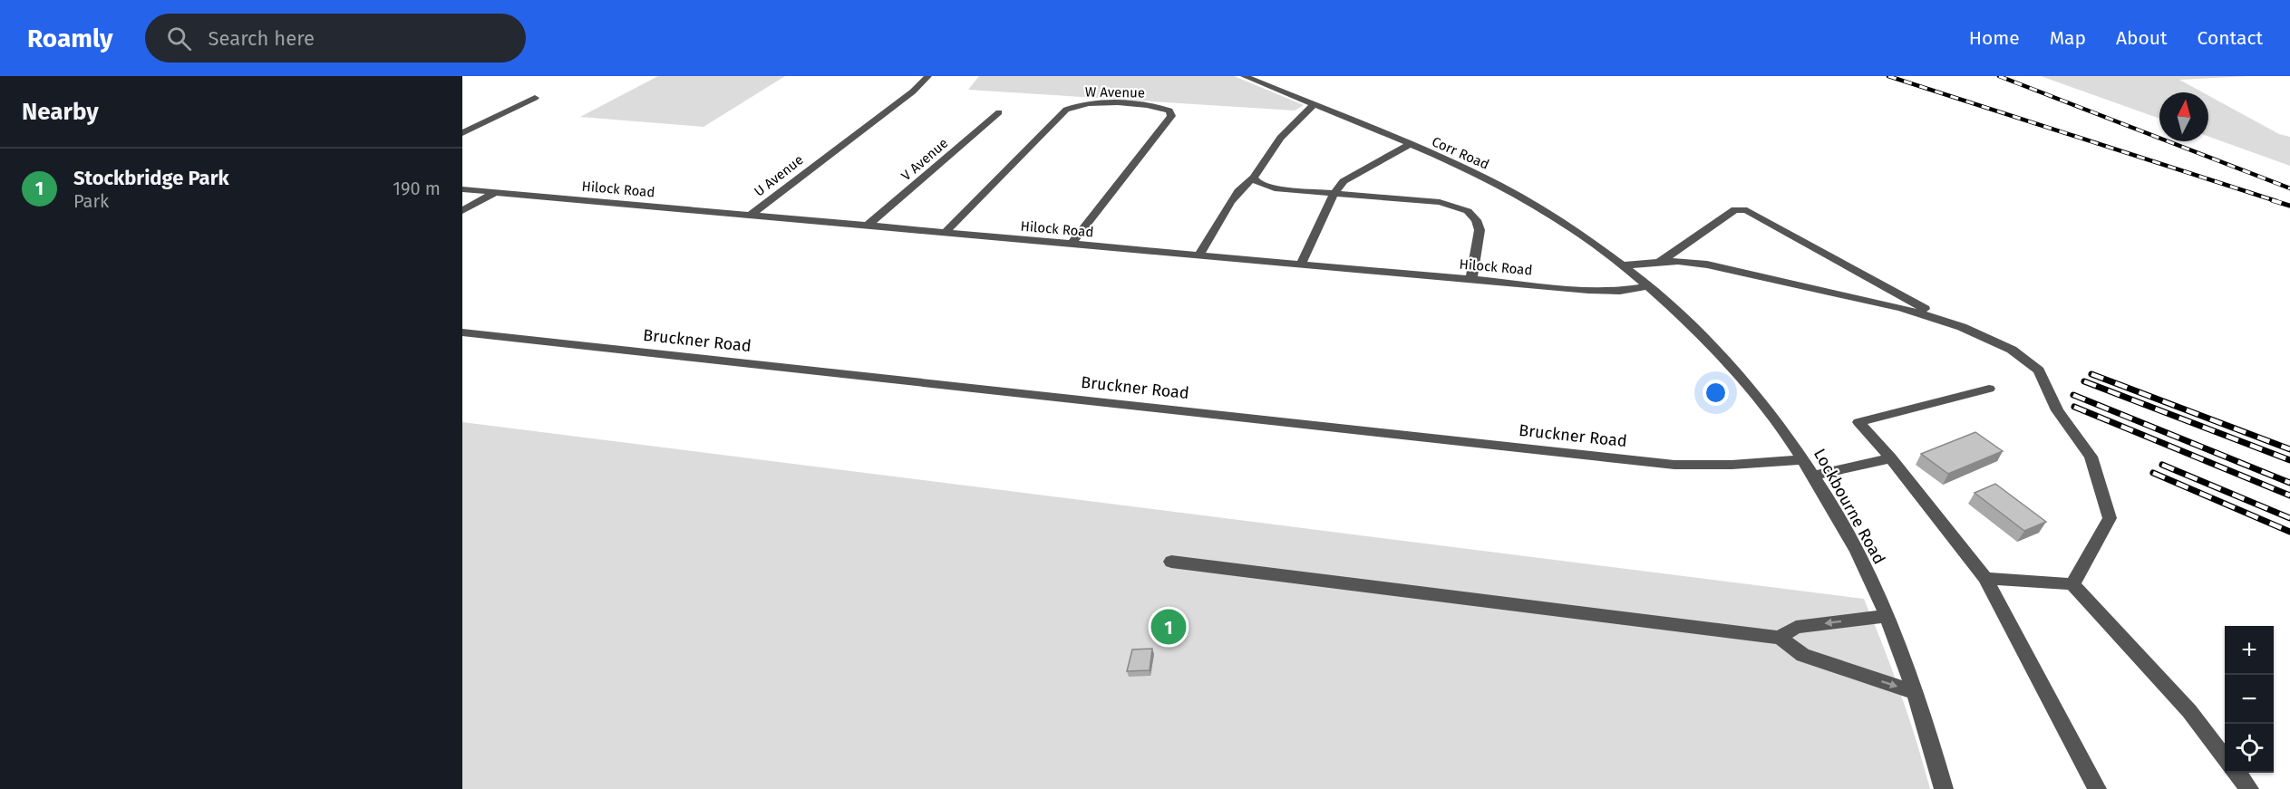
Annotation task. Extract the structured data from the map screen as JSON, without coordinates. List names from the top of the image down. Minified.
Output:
{"streets":{"street":["W Avenue","Corr Road","V Avenue","U Avenue","Hilock Road","Bruckner Road","Lockbourne Road"]},"crossings":[["W Avenue","Hilock Road"],["Corr Road","Hilock Road"],["Corr Road","Lockbourne Road"],["V Avenue","Hilock Road"],["U Avenue","Hilock Road"],["Hilock Road","Lockbourne Road"],["Bruckner Road","Lockbourne Road"]],"north":"top","page":{"header":"Roamly","search":"Search here","nav":["Home","Map","About","Contact"],"heading":"Nearby","list":[{"mark":"1","name":"Stockbridge Park","note":"Park","value":"190 m"}],"pins":"1","map_buttons":["+","−"]}}
